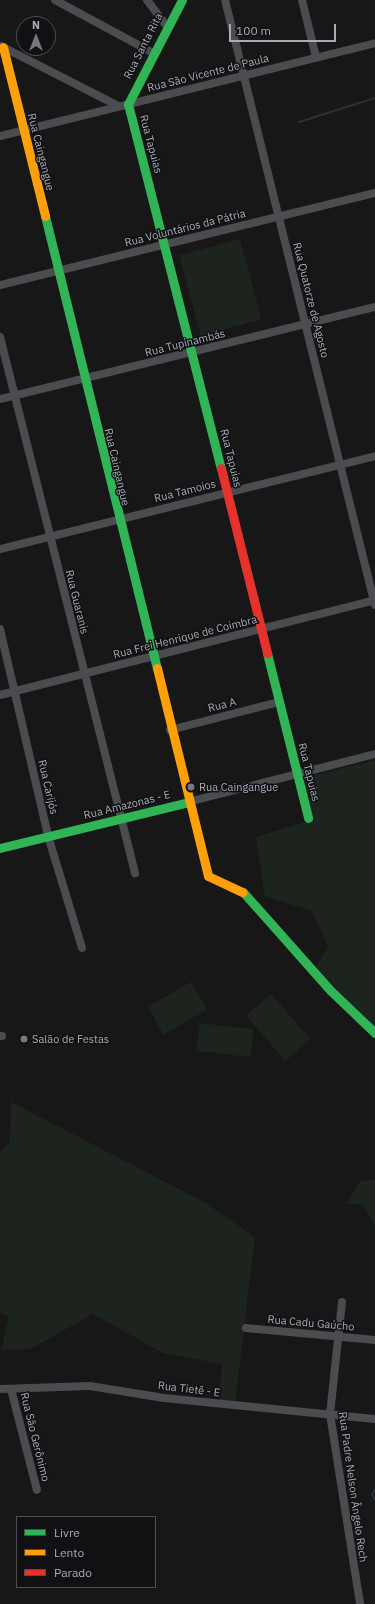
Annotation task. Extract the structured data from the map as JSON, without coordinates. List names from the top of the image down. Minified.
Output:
{"streets":{"street":["Rua Santa Rita","Rua São Vicente de Paula","Rua Tapuias","Rua Caingangue","Rua Voluntários da Pátria","Rua Quatorze de Agosto","Rua Tupinambás","Rua Tamoios","Rua Guaranis","Rua Frei Henrique de Coimbra","Rua A","Rua Carijós","Rua Amazonas - E","Rua Cadu Gaúcho","Rua Tietê - E","Rua São Gerônimo","Rua Padre Nelson Ângelo Rech"]},"crossings":[["Rua Santa Rita","Rua São Vicente de Paula"],["Rua Santa Rita","Rua Tapuias"],["Rua São Vicente de Paula","Rua Tapuias"],["Rua São Vicente de Paula","Rua Caingangue"],["Rua São Vicente de Paula","Rua Quatorze de Agosto"],["Rua Tapuias","Rua Voluntários da Pátria"],["Rua Tapuias","Rua Tupinambás"],["Rua Tapuias","Rua Tamoios"],["Rua Tapuias","Rua Frei Henrique de Coimbra"],["Rua Tapuias","Rua A"],["Rua Tapuias","Rua Amazonas - E"],["Rua Caingangue","Rua Voluntários da Pátria"],["Rua Caingangue","Rua Tupinambás"],["Rua Caingangue","Rua Tamoios"],["Rua Caingangue","Rua Frei Henrique de Coimbra"],["Rua Caingangue","Rua A"],["Rua Caingangue","Rua Amazonas - E"],["Rua Voluntários da Pátria","Rua Quatorze de Agosto"],["Rua Quatorze de Agosto","Rua Tupinambás"],["Rua Quatorze de Agosto","Rua Tamoios"],["Rua Quatorze de Agosto","Rua Frei Henrique de Coimbra"],["Rua Tupinambás","Rua Guaranis"],["Rua Tamoios","Rua Guaranis"],["Rua Guaranis","Rua Frei Henrique de Coimbra"],["Rua Guaranis","Rua Amazonas - E"],["Rua Frei Henrique de Coimbra","Rua Carijós"],["Rua Carijós","Rua Amazonas - E"],["Rua Cadu Gaúcho","Rua Padre Nelson Ângelo Rech"],["Rua Tietê - E","Rua São Gerônimo"],["Rua Tietê - E","Rua Padre Nelson Ângelo Rech"]],"places":["Rua Caingangue","Salão de Festas"],"legend":["Livre","Lento","Parado"],"scale_bar":"100 m","north":"top"}
